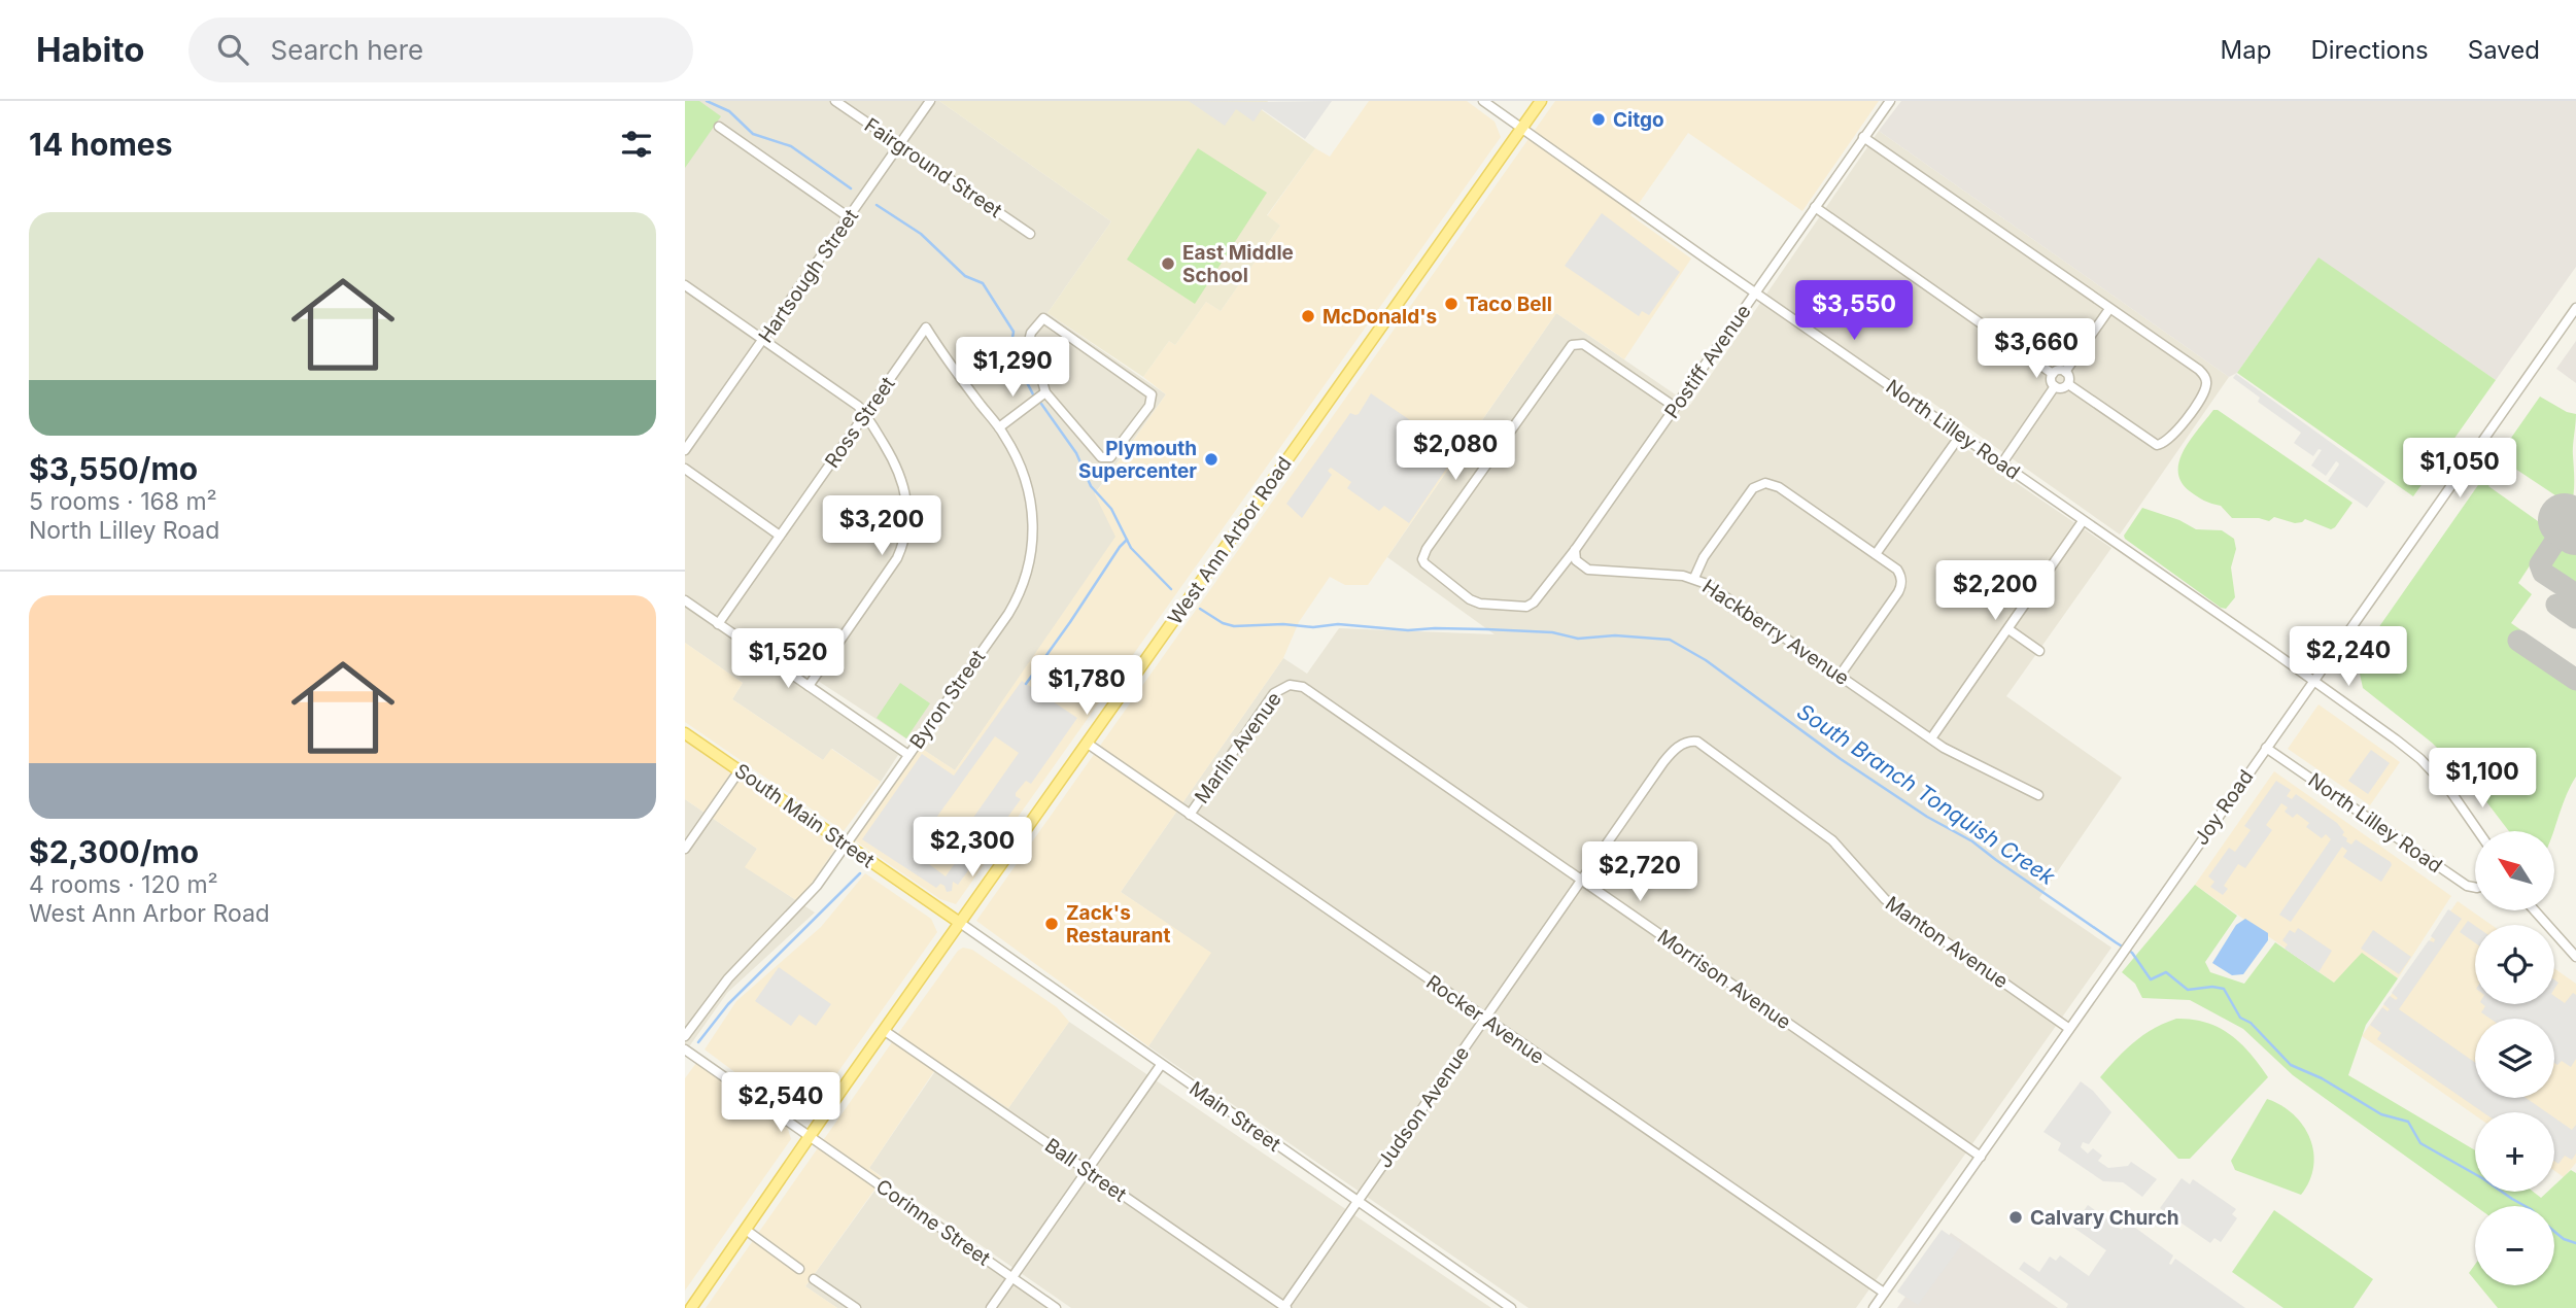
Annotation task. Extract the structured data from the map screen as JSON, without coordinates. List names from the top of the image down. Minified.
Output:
{"streets":{"main road":["West Ann Arbor Road","South Main Street"],"street":["Fairground Street","Hartsough Street","Postiff Avenue","Ross Street","North Lilley Road","Hackberry Avenue","Byron Street","Marlin Avenue","Joy Road","Manton Avenue","Morrison Avenue","Rocker Avenue","Judson Avenue","Main Street","Ball Street","Corinne Street"]},"crossings":[["Fairground Street","Hartsough Street"],["Postiff Avenue","North Lilley Road"],["Postiff Avenue","Hackberry Avenue"],["Ross Street","Byron Street"],["North Lilley Road","West Ann Arbor Road"],["North Lilley Road","Joy Road"],["West Ann Arbor Road","South Main Street"],["West Ann Arbor Road","Rocker Avenue"],["West Ann Arbor Road","Main Street"],["West Ann Arbor Road","Ball Street"],["West Ann Arbor Road","Corinne Street"],["Byron Street","South Main Street"],["Marlin Avenue","Morrison Avenue"],["Marlin Avenue","Rocker Avenue"],["Joy Road","Manton Avenue"],["Joy Road","Morrison Avenue"],["Joy Road","Rocker Avenue"],["South Main Street","Main Street"],["Manton Avenue","Judson Avenue"],["Morrison Avenue","Judson Avenue"],["Rocker Avenue","Judson Avenue"],["Judson Avenue","Main Street"],["Judson Avenue","Ball Street"]],"water":["South Branch Tonquish Creek"],"places":["Citgo","East Middle School","Taco Bell","McDonald's","Plymouth Supercenter","Zack's Restaurant","Calvary Church"],"north":"top left","page":{"header":"Habito","search":"Search here","nav":["Map","Directions","Saved"],"heading":"14 homes","list":[{"name":"$3,550/mo","note":"5 rooms · 168 m² · North Lilley Road"},{"name":"$2,300/mo","note":"4 rooms · 120 m² · West Ann Arbor Road"}],"price":["$3,550","$3,660","$1,290","$2,080","$1,050","$3,200","$2,200","$2,240","$1,520","$1,780","$1,100","$2,300","$2,720","$2,540"],"map_buttons":["+","−"]}}
